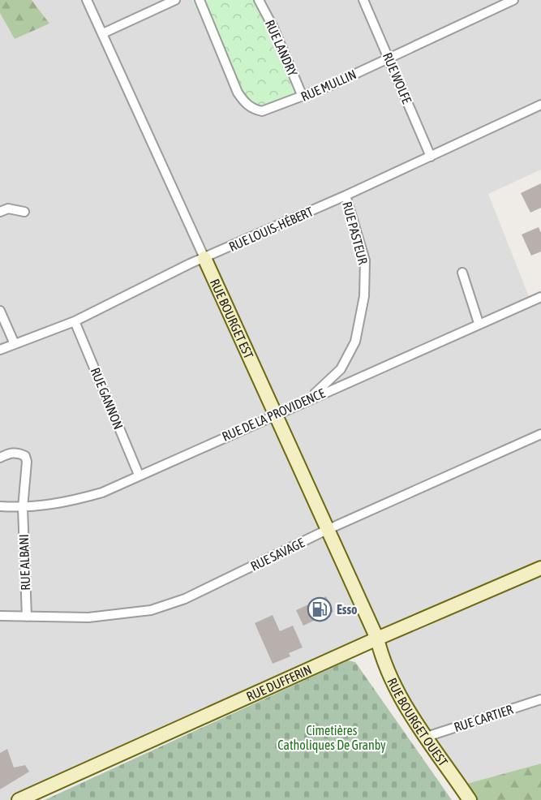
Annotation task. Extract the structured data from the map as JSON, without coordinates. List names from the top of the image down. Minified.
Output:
{"streets":{"street":["RUE LANDRY","RUE WOLFE","RUE MULLIN","RUE LOUIS-HÉBERT","RUE PASTEUR","RUE BOURGET EST","RUE GANNON","RUE DE LA PROVIDENCE","RUE SAVAGE","RUE ALBANI","RUE DUFFERIN","RUE CARTIER","RUE BOURGET OUEST"]},"crossings":[["RUE LANDRY","RUE MULLIN"],["RUE WOLFE","RUE MULLIN"],["RUE WOLFE","RUE LOUIS-HÉBERT"],["RUE LOUIS-HÉBERT","RUE PASTEUR"],["RUE LOUIS-HÉBERT","RUE BOURGET EST"],["RUE LOUIS-HÉBERT","RUE GANNON"],["RUE PASTEUR","RUE DE LA PROVIDENCE"],["RUE BOURGET EST","RUE DE LA PROVIDENCE"],["RUE BOURGET EST","RUE SAVAGE"],["RUE BOURGET EST","RUE DUFFERIN"],["RUE BOURGET EST","RUE BOURGET OUEST"],["RUE GANNON","RUE DE LA PROVIDENCE"],["RUE DE LA PROVIDENCE","RUE ALBANI"],["RUE SAVAGE","RUE ALBANI"],["RUE DUFFERIN","RUE BOURGET OUEST"],["RUE CARTIER","RUE BOURGET OUEST"]],"parks":["Cimetières Catholiques De Granby"],"places":{"fuel station":["Esso"]}}
